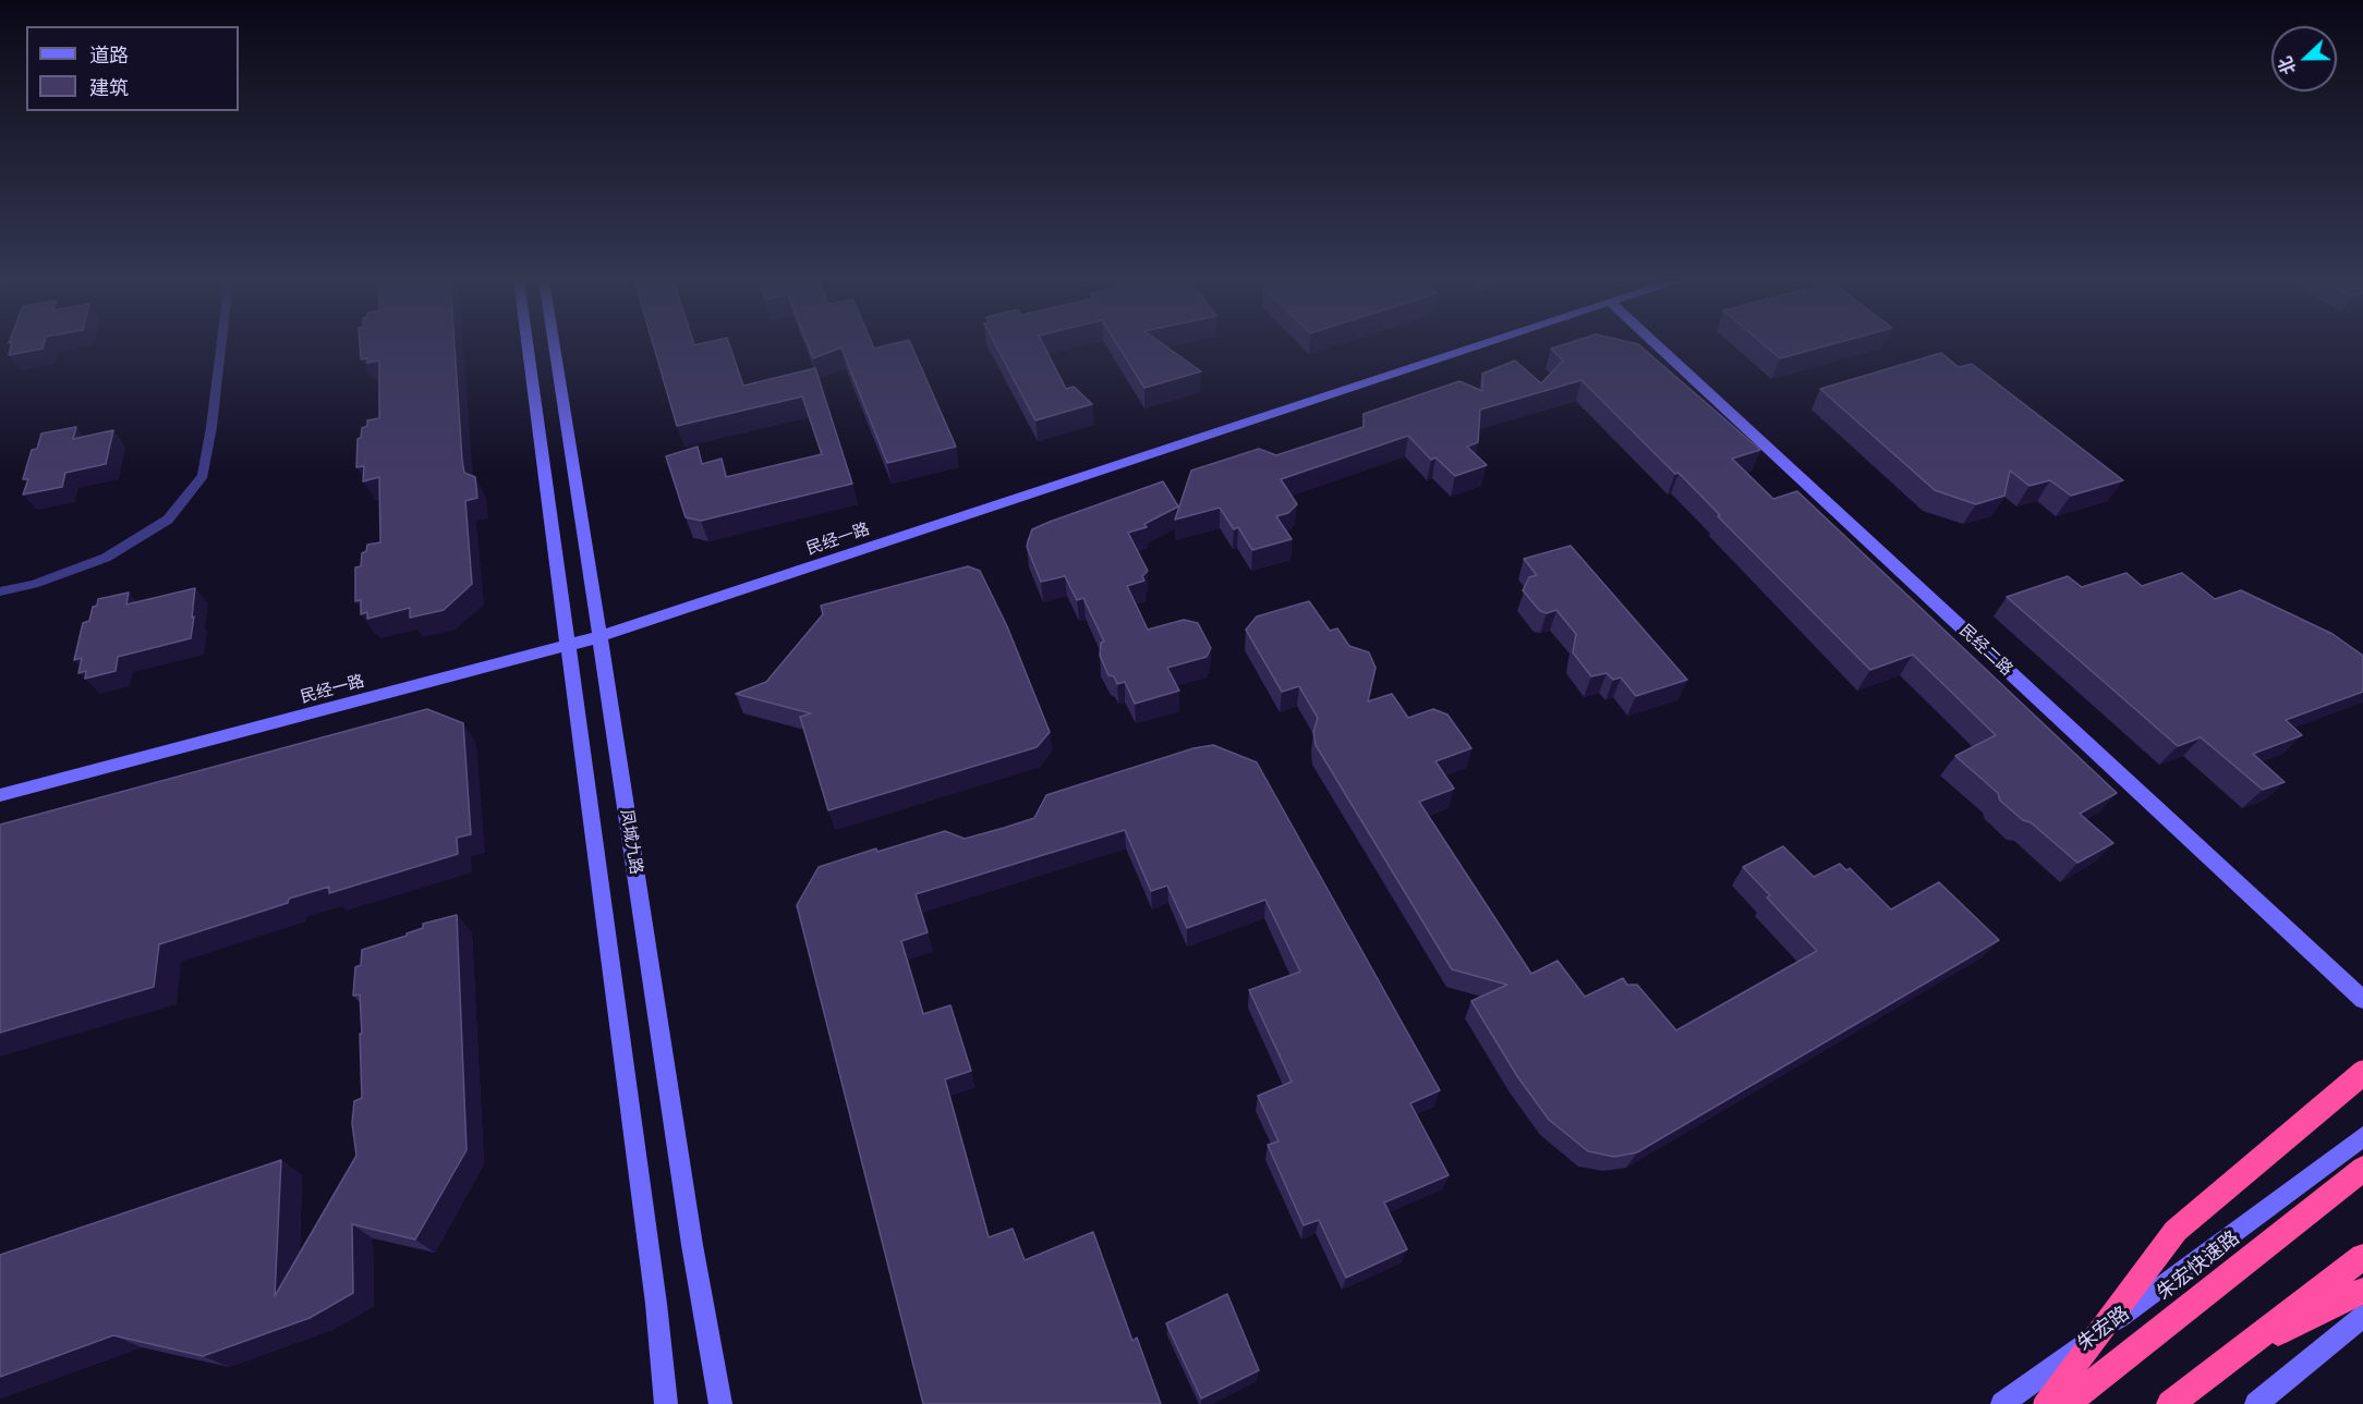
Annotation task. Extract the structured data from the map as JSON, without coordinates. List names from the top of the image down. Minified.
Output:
{"streets":{"highway":["朱宏快速路"],"street":["民经一路","民经二路","凤城九路","朱宏路"]},"crossings":[["民经一路","凤城九路"]],"legend":["道路","建筑"],"north":"left"}
